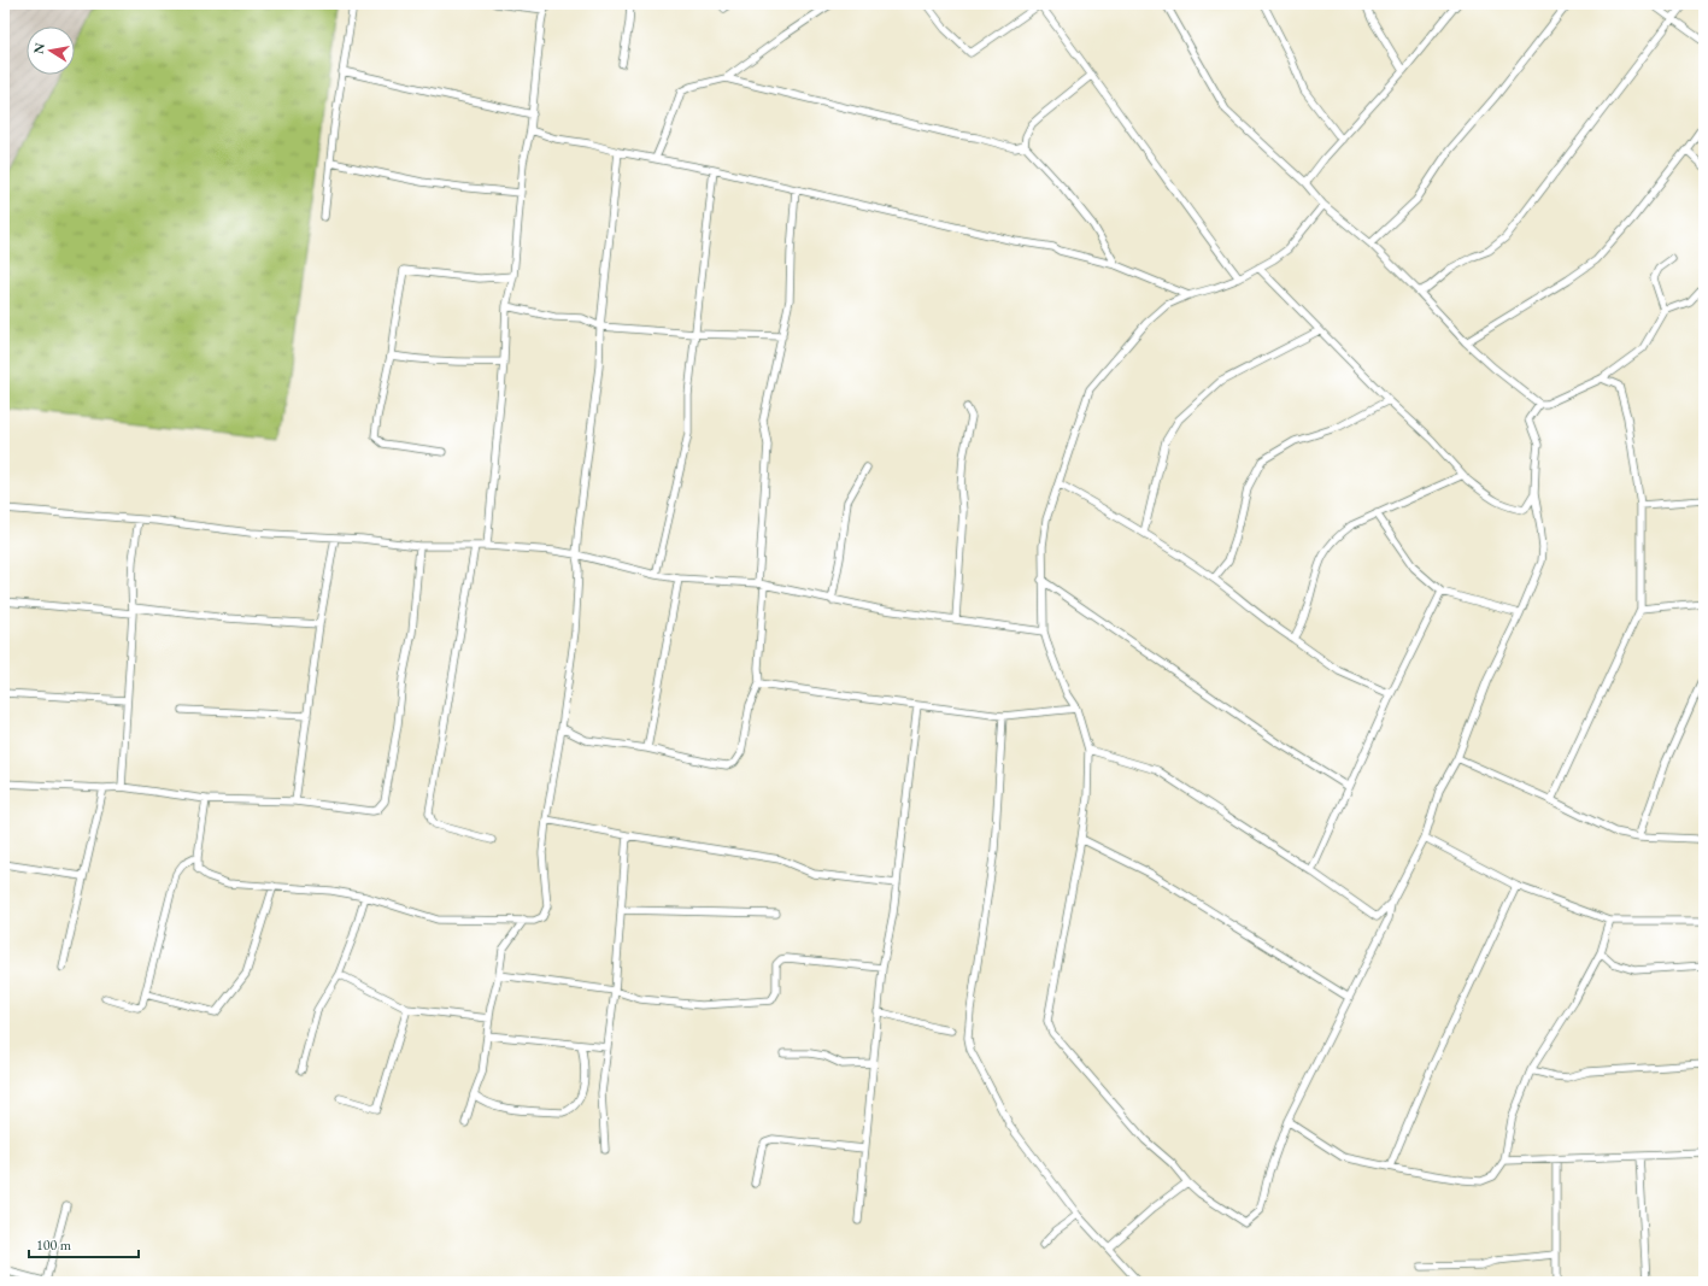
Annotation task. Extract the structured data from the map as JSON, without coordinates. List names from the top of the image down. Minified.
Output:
{"scale_bar":"100 m","north":"left"}
